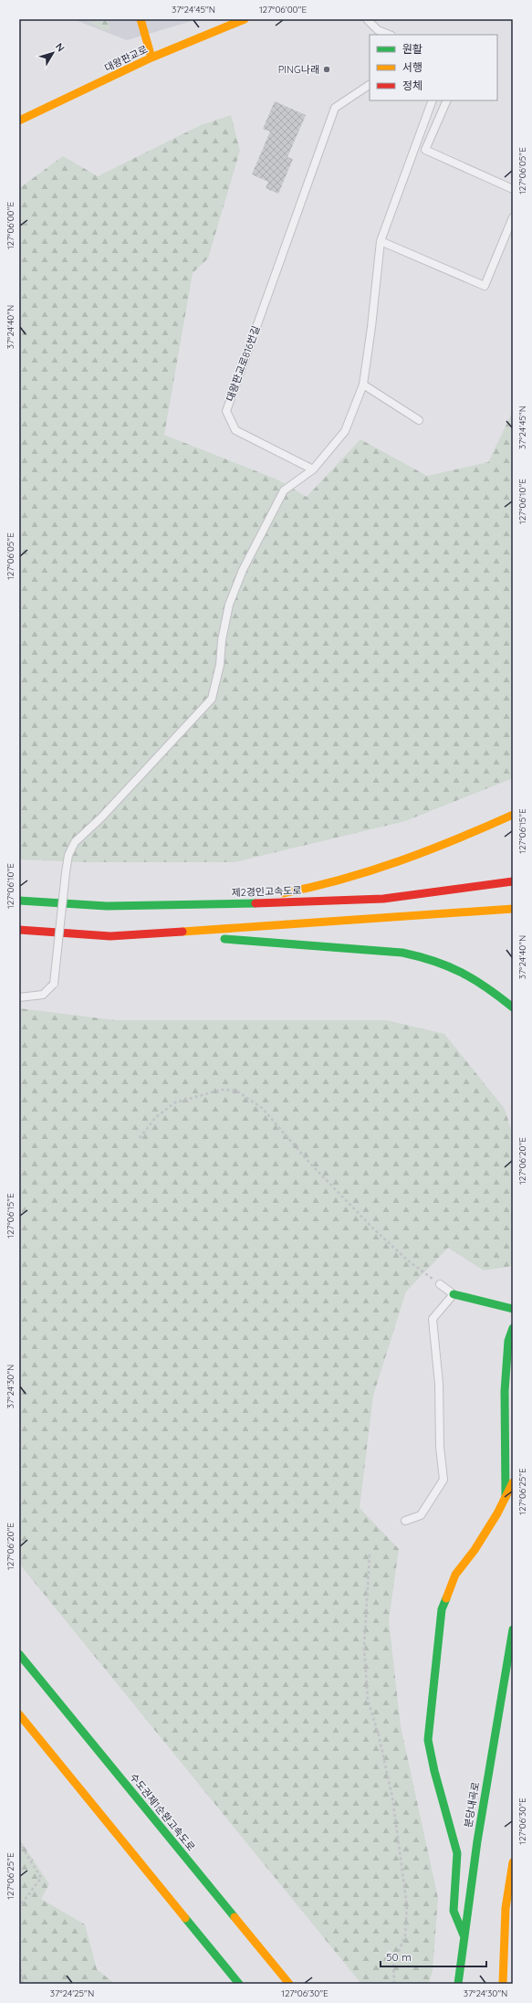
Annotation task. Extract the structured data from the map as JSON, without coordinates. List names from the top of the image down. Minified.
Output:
{"streets":{"main road":["대왕판교로","제2경인고속도로","분당내곡로","수도권제1순환고속도로"],"lane":["대왕판교로816번길"]},"places":["PING나래"],"legend":["원활","서행","정체"],"scale_bar":"50 m","north":"top right","coordinates":["37°24'45\"N","127°06'00\"E","127°06'05\"E","37°24'40\"N","127°06'10\"E","127°06'15\"E","127°06'20\"E","37°24'30\"N","127°06'25\"E","127°06'30\"E","37°24'25\"N"]}
